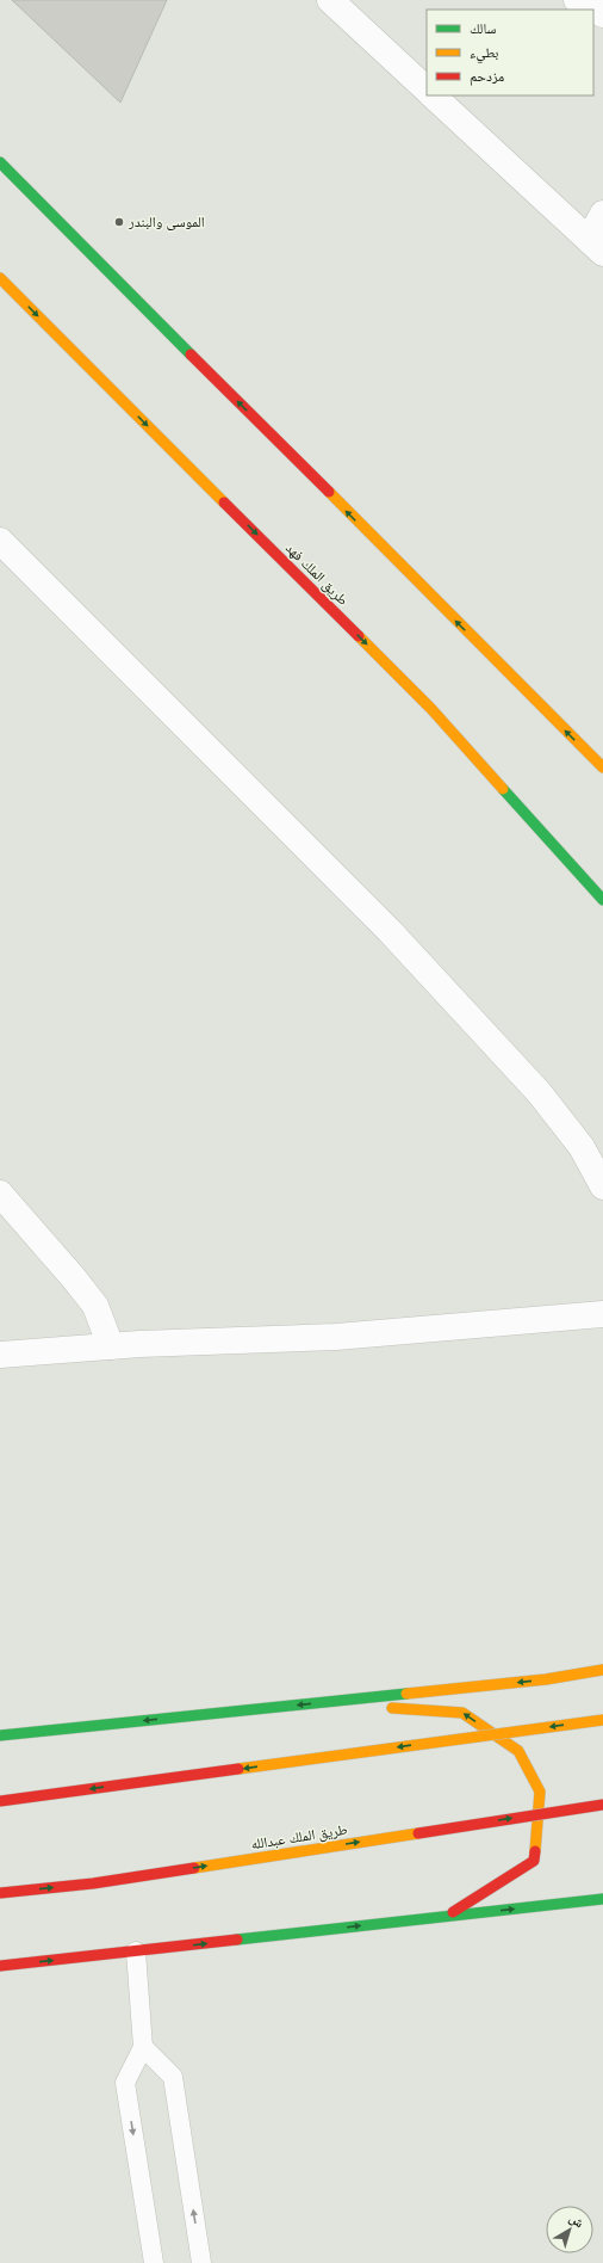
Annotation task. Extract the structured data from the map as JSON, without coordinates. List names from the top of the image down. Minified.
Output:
{"streets":{"main road":["طريق الملك فهد","طريق الملك عبدالله"]},"places":["الموسى والبندر"],"legend":["سالك","بطيء","مزدحم"],"north":"top right"}
